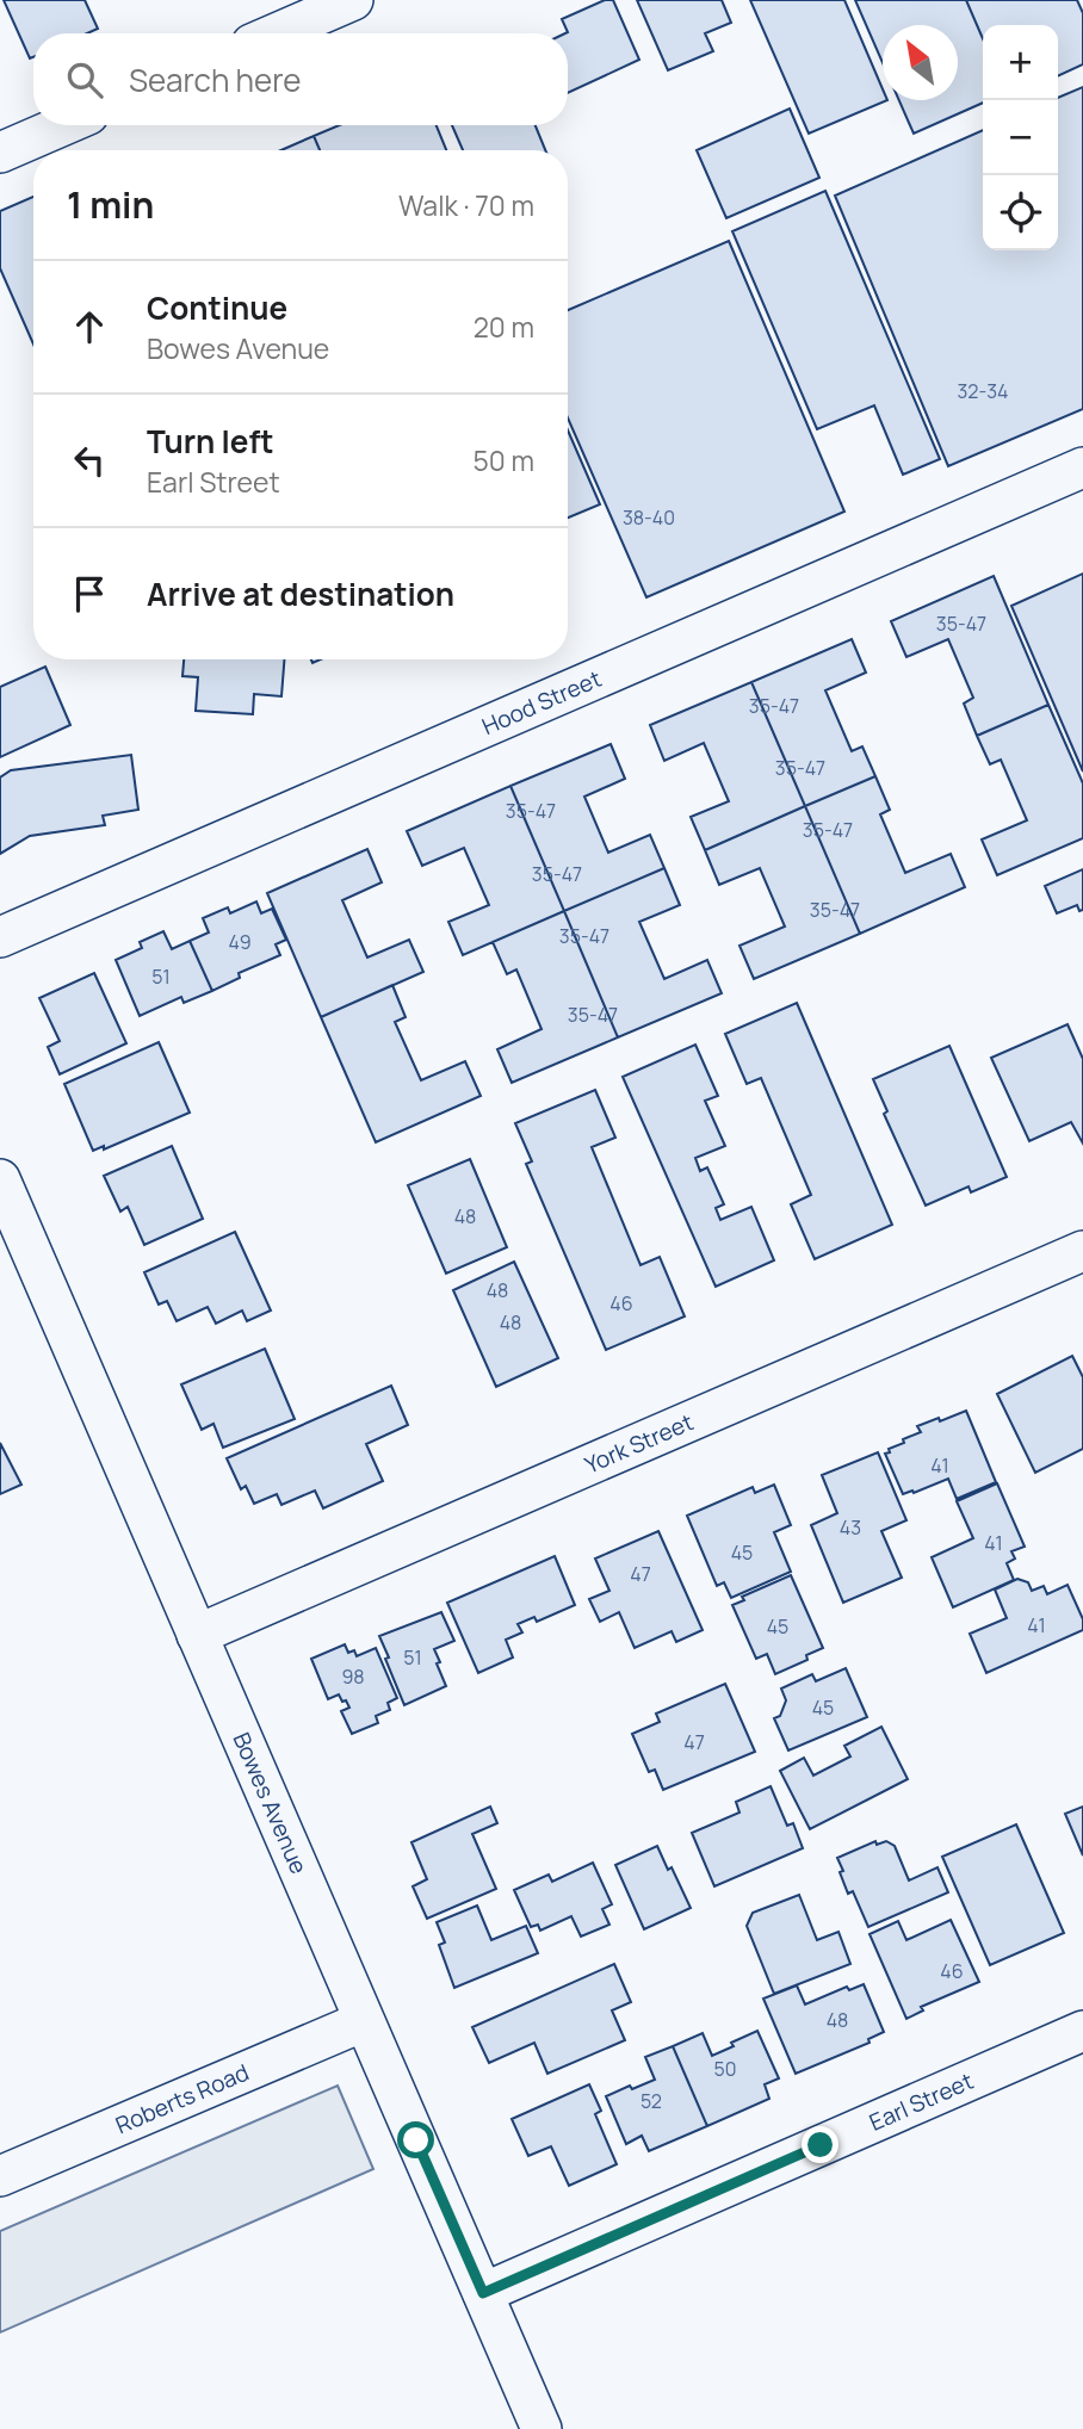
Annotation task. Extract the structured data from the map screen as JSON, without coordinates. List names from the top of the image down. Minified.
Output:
{"streets":{"street":["Hood Street","York Street","Bowes Avenue","Roberts Road","Earl Street"]},"crossings":[["York Street","Bowes Avenue"],["Bowes Avenue","Roberts Road"],["Bowes Avenue","Earl Street"]],"house_numbers":["32-34","38-40","35-47","35-47","35-47","35-47","35-47","35-47","35-47","35-47","49","51","35-47","48","48","46","48","41","43","41","45","47","41","45","51","98","45","47","46","48","50","52"],"north":"top left","page":{"map_buttons":["+","−"],"search":"Search here","heading":["1 min","Walk · 70 m"],"list":[["Continue","Bowes Avenue","20 m"],["Turn left","Earl Street","50 m"],"Arrive at destination"]}}
